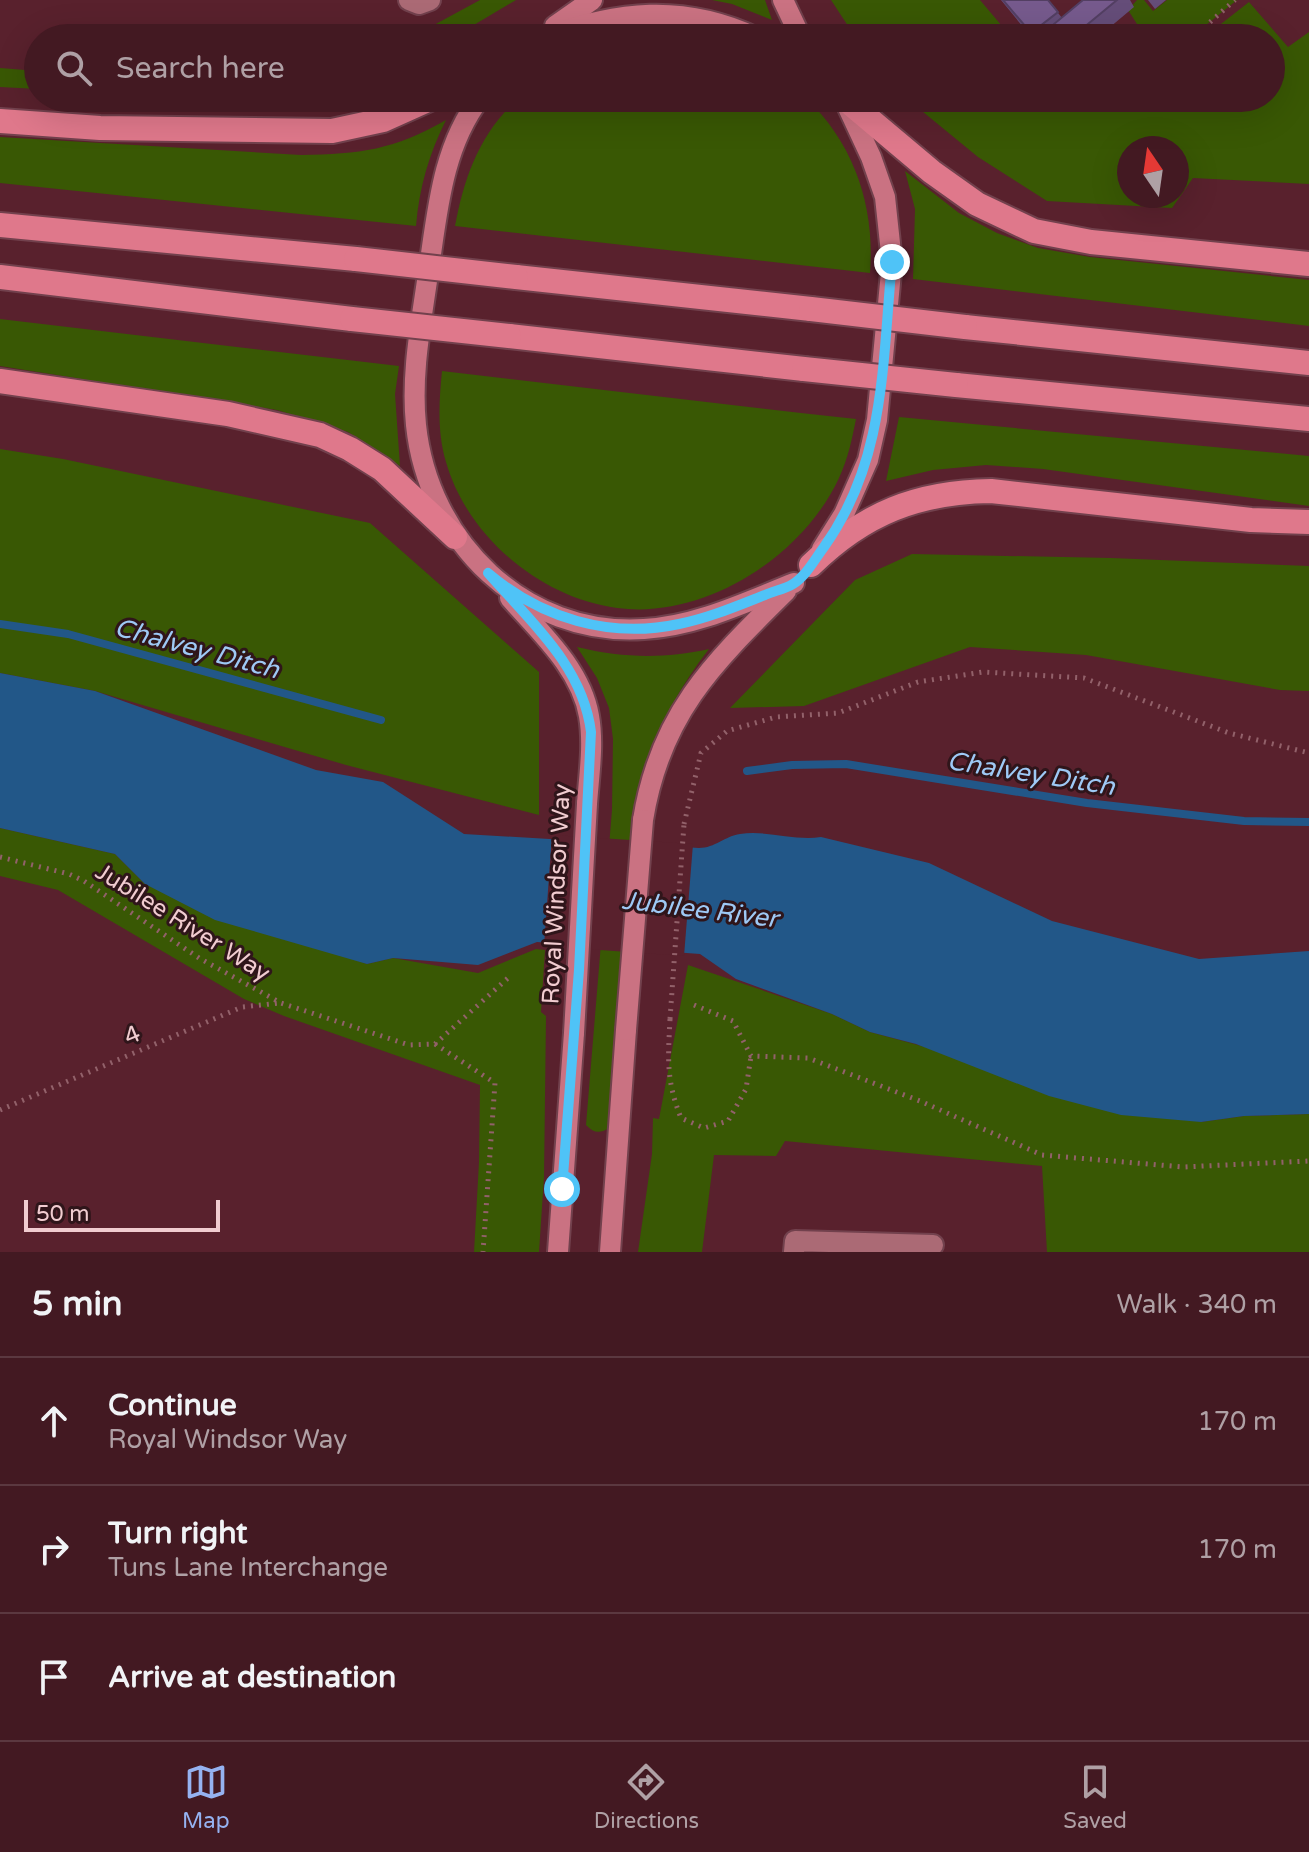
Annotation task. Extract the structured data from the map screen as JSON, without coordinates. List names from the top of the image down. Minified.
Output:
{"streets":{"main road":["Royal Windsor Way"],"path":["Jubilee River Way","4"]},"crossings":[["Jubilee River Way","4"]],"water":["Chalvey Ditch","Jubilee River"],"scale_bar":"50 m","north":"top","page":{"search":"Search here","scale":"50 m","heading":["5 min","Walk · 340 m"],"list":[["Continue","Royal Windsor Way","170 m"],["Turn right","Tuns Lane Interchange","170 m"],"Arrive at destination"],"nav":["Map","Directions","Saved"]}}
